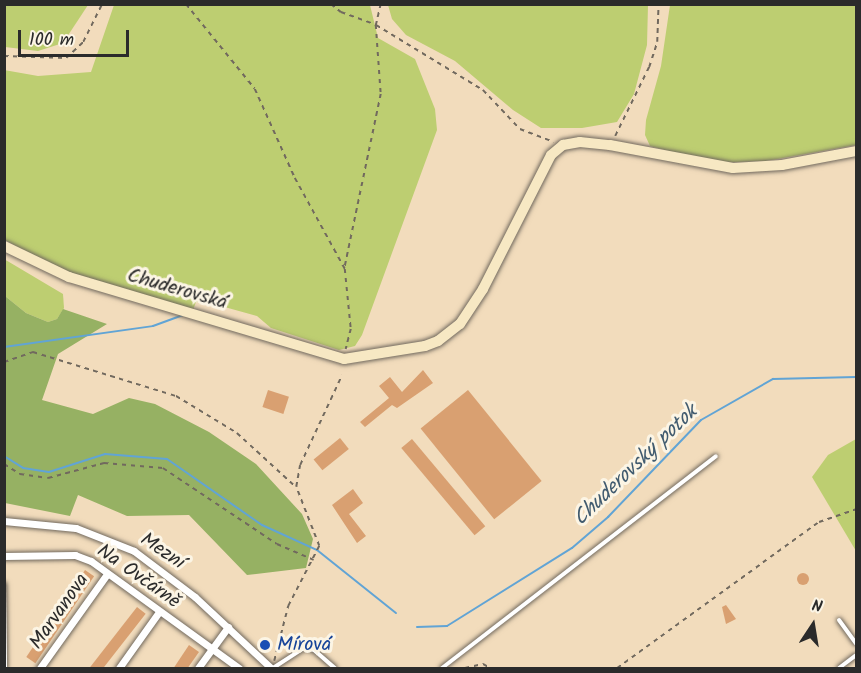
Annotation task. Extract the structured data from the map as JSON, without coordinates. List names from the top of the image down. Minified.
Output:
{"streets":{"street":["Chuderovská","Mezní","Na Ovčárně","Marvanova"]},"crossings":[["Na Ovčárně","Marvanova"]],"water":["Chuderovský potok"],"places":["Mírová"],"scale_bar":"100 m","north":"top"}
